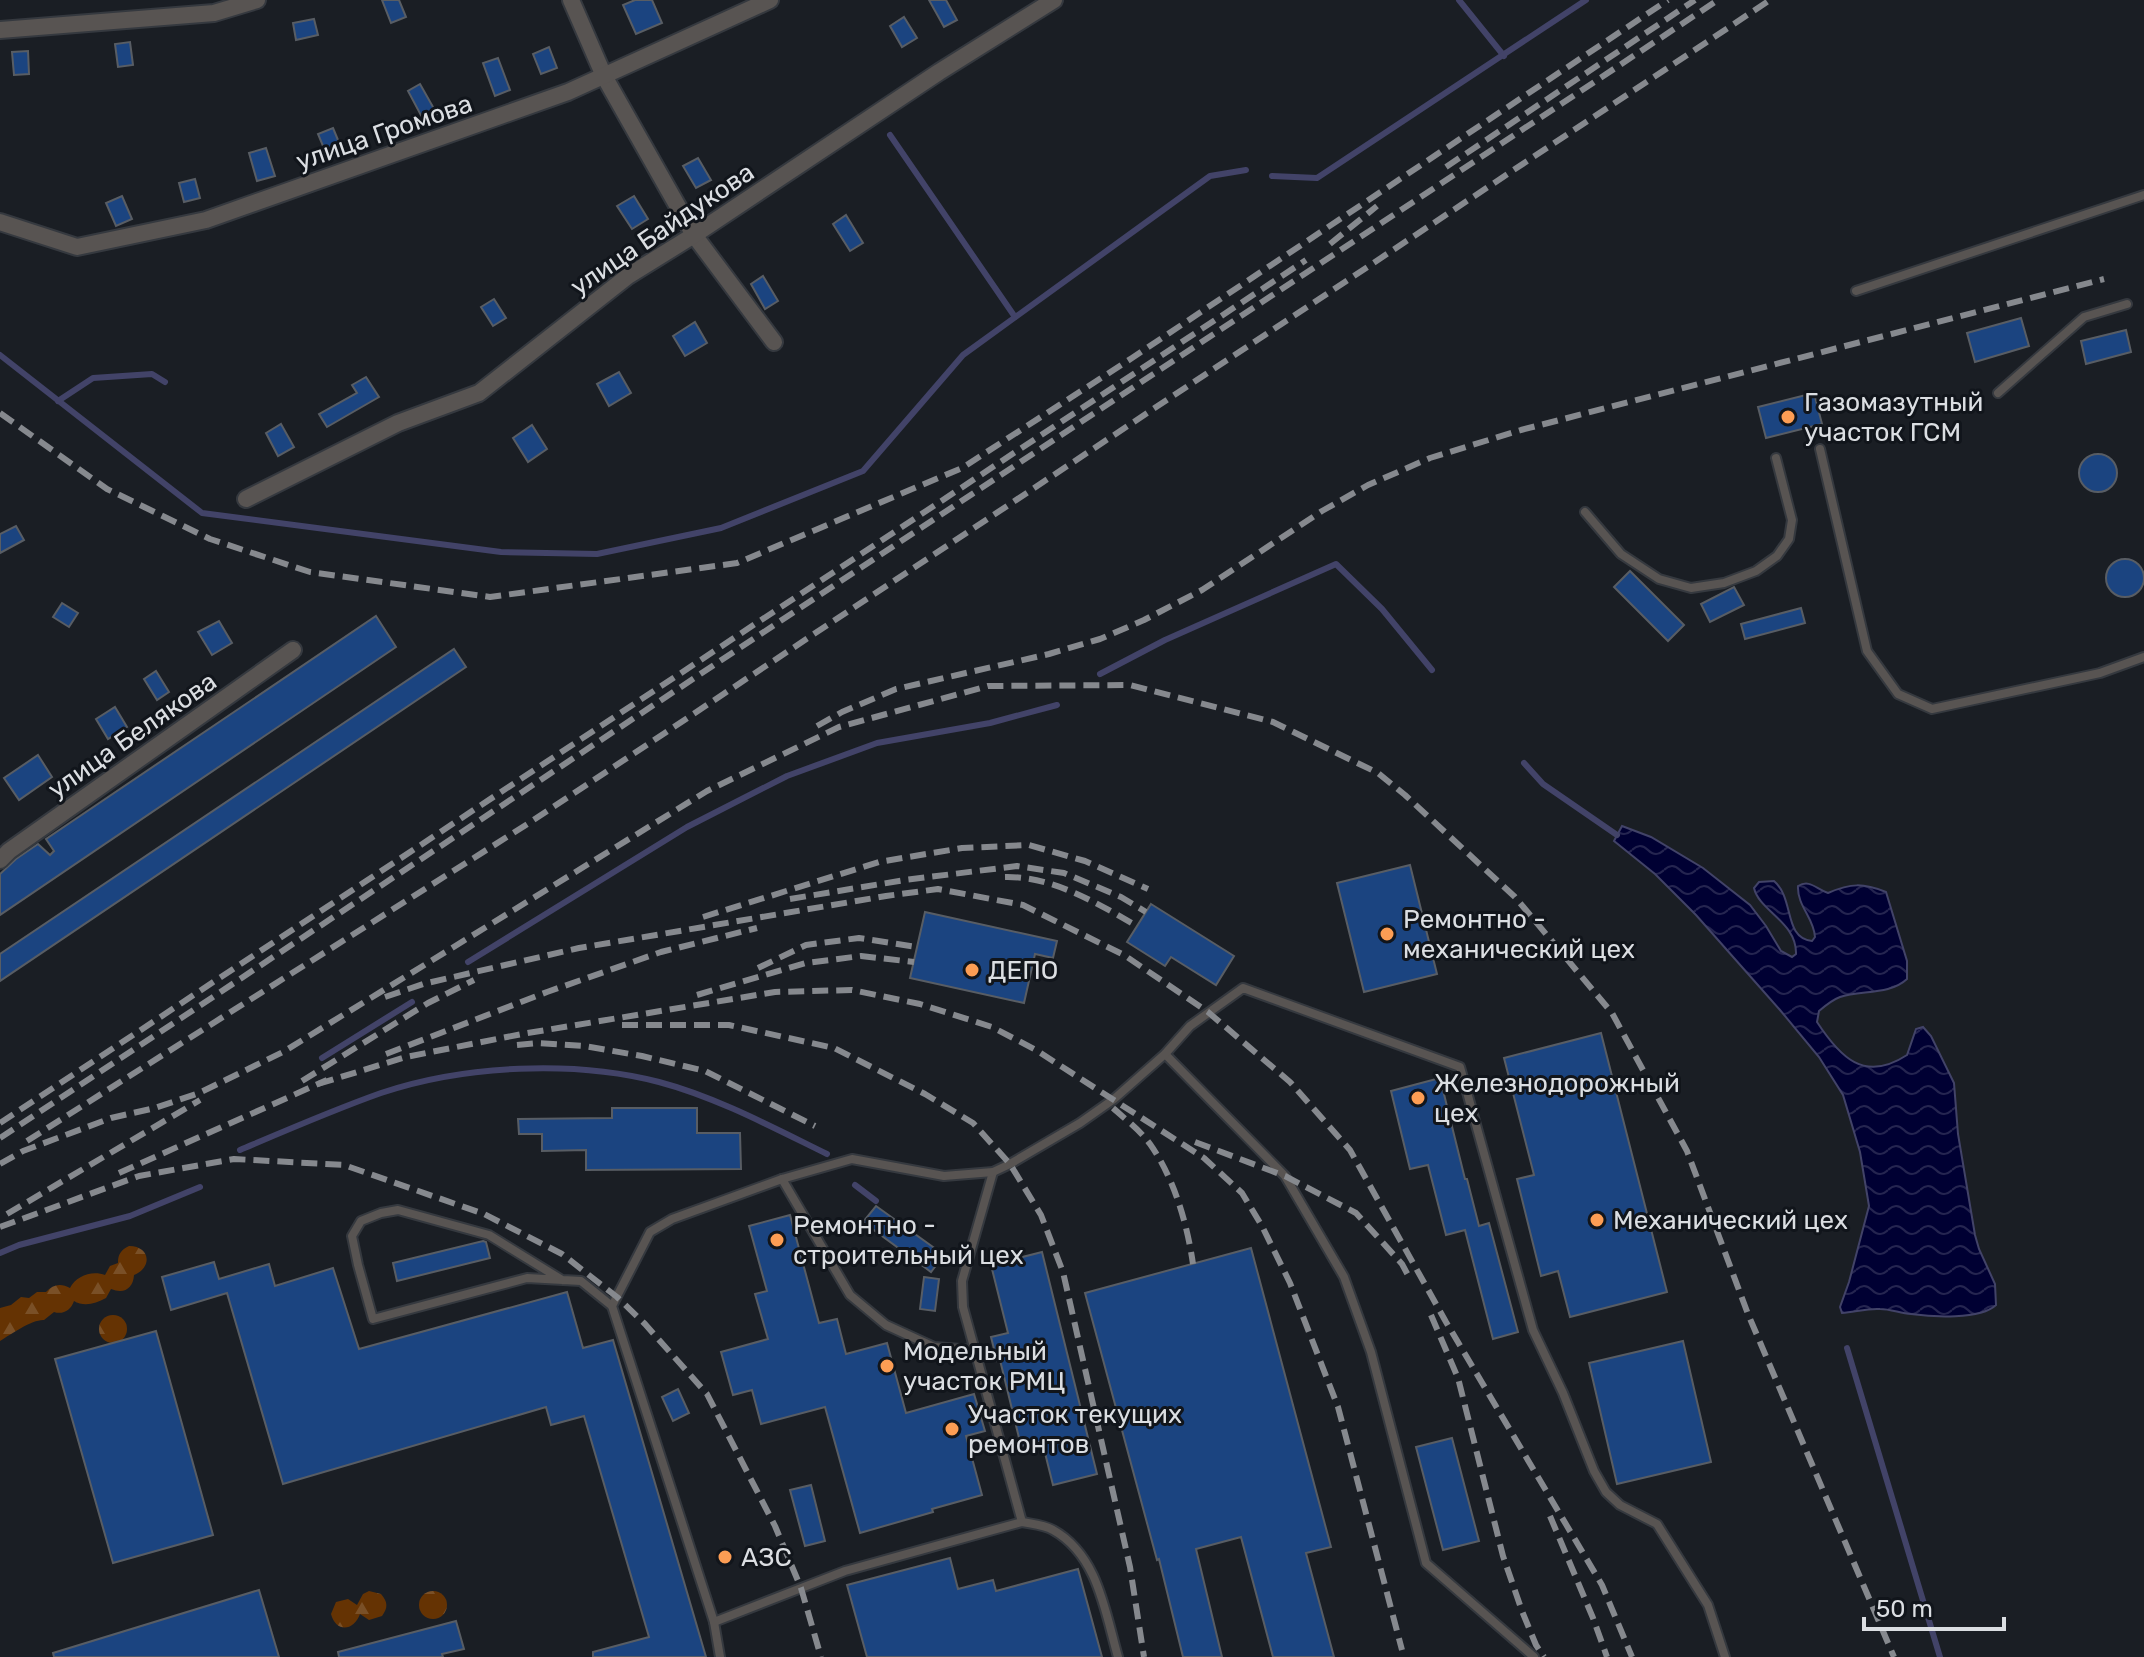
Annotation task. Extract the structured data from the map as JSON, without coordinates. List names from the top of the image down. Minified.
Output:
{"streets":{"street":["улица Громова","улица Байдукова","улица Белякова"]},"places":["Газомазутный участок ГСМ","Ремонтно - механический цех","ДЕПО","Железнодорожный цех","Механический цех","Ремонтно - строительный цех","Модельный участок РМЦ","Участок текущих ремонтов","АЗС"],"scale_bar":"50 m"}
